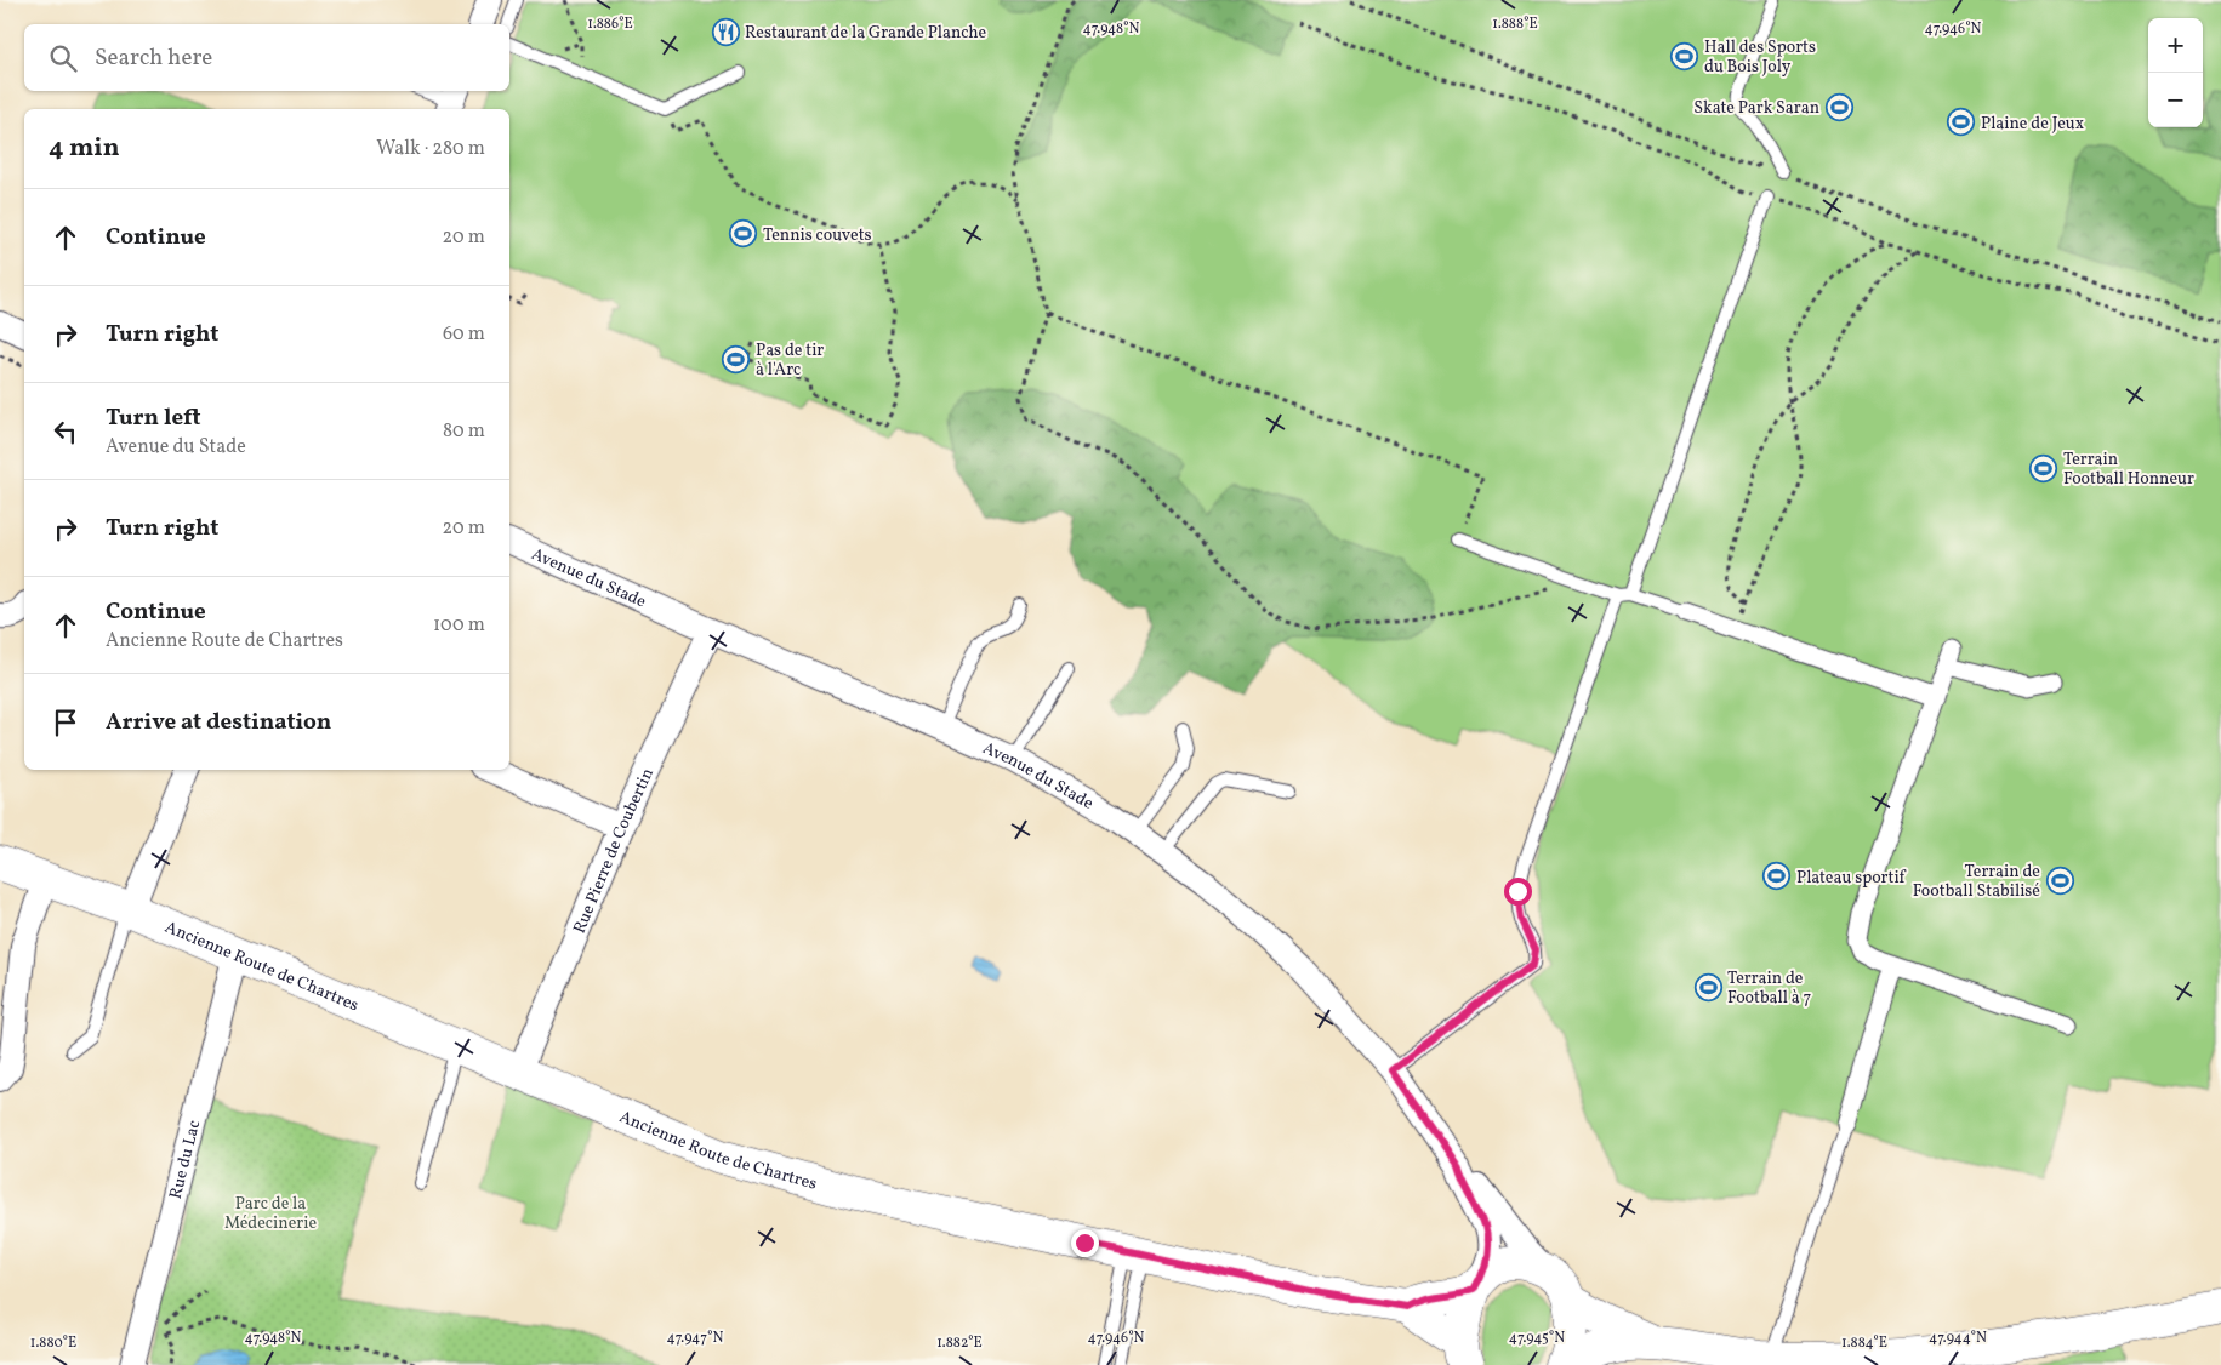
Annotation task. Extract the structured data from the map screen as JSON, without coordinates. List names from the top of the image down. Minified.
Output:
{"streets":{"main road":["Ancienne Route de Chartres"],"street":["Avenue du Stade","Rue Pierre de Coubertin","Rue du Lac"]},"crossings":[["Avenue du Stade","Rue Pierre de Coubertin"],["Rue Pierre de Coubertin","Ancienne Route de Chartres"],["Ancienne Route de Chartres","Rue du Lac"]],"parks":["Parc de la Médecinerie"],"places":{"restaurant":["Restaurant de la Grande Planche"],"sports":["Hall des Sports du Bois Joly","Skate Park Saran","Plaine de Jeux","Tennis couvets","Pas de tir à l'Arc","Terrain Football Honneur","Plateau sportif","Terrain de Football Stabilisé","Terrain de Football à 7"]},"page":{"map_buttons":["+","−"],"search":"Search here","heading":["4 min","Walk · 280 m"],"list":[["Continue","20 m"],["Turn right","60 m"],["Turn left","Avenue du Stade","80 m"],["Turn right","20 m"],["Continue","Ancienne Route de Chartres","100 m"],"Arrive at destination"]},"coordinates":["1.886°E","1.888°E","47.948°N","47.946°N","47.947°N","47.945°N","47.944°N","1.880°E","1.882°E","1.884°E"]}
